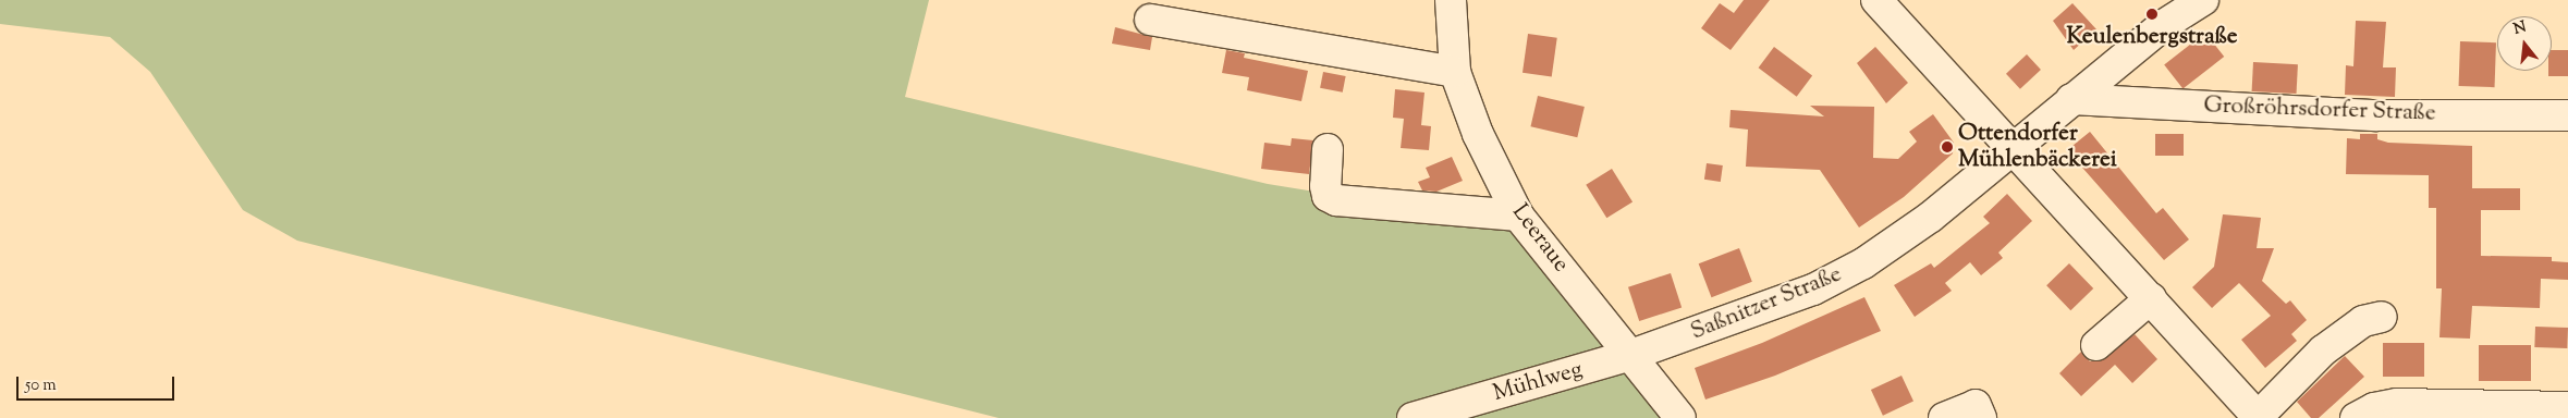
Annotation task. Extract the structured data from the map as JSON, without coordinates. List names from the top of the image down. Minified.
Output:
{"streets":{"street":["Großröhrsdorfer Straße","Leeraue","Saßnitzer Straße","Mühlweg"]},"crossings":[["Großröhrsdorfer Straße","Saßnitzer Straße"],["Leeraue","Saßnitzer Straße"],["Leeraue","Mühlweg"],["Saßnitzer Straße","Mühlweg"]],"places":["Keulenbergstraße","Ottendorfer Mühlenbäckerei"],"scale_bar":"50 m","north":"top"}
